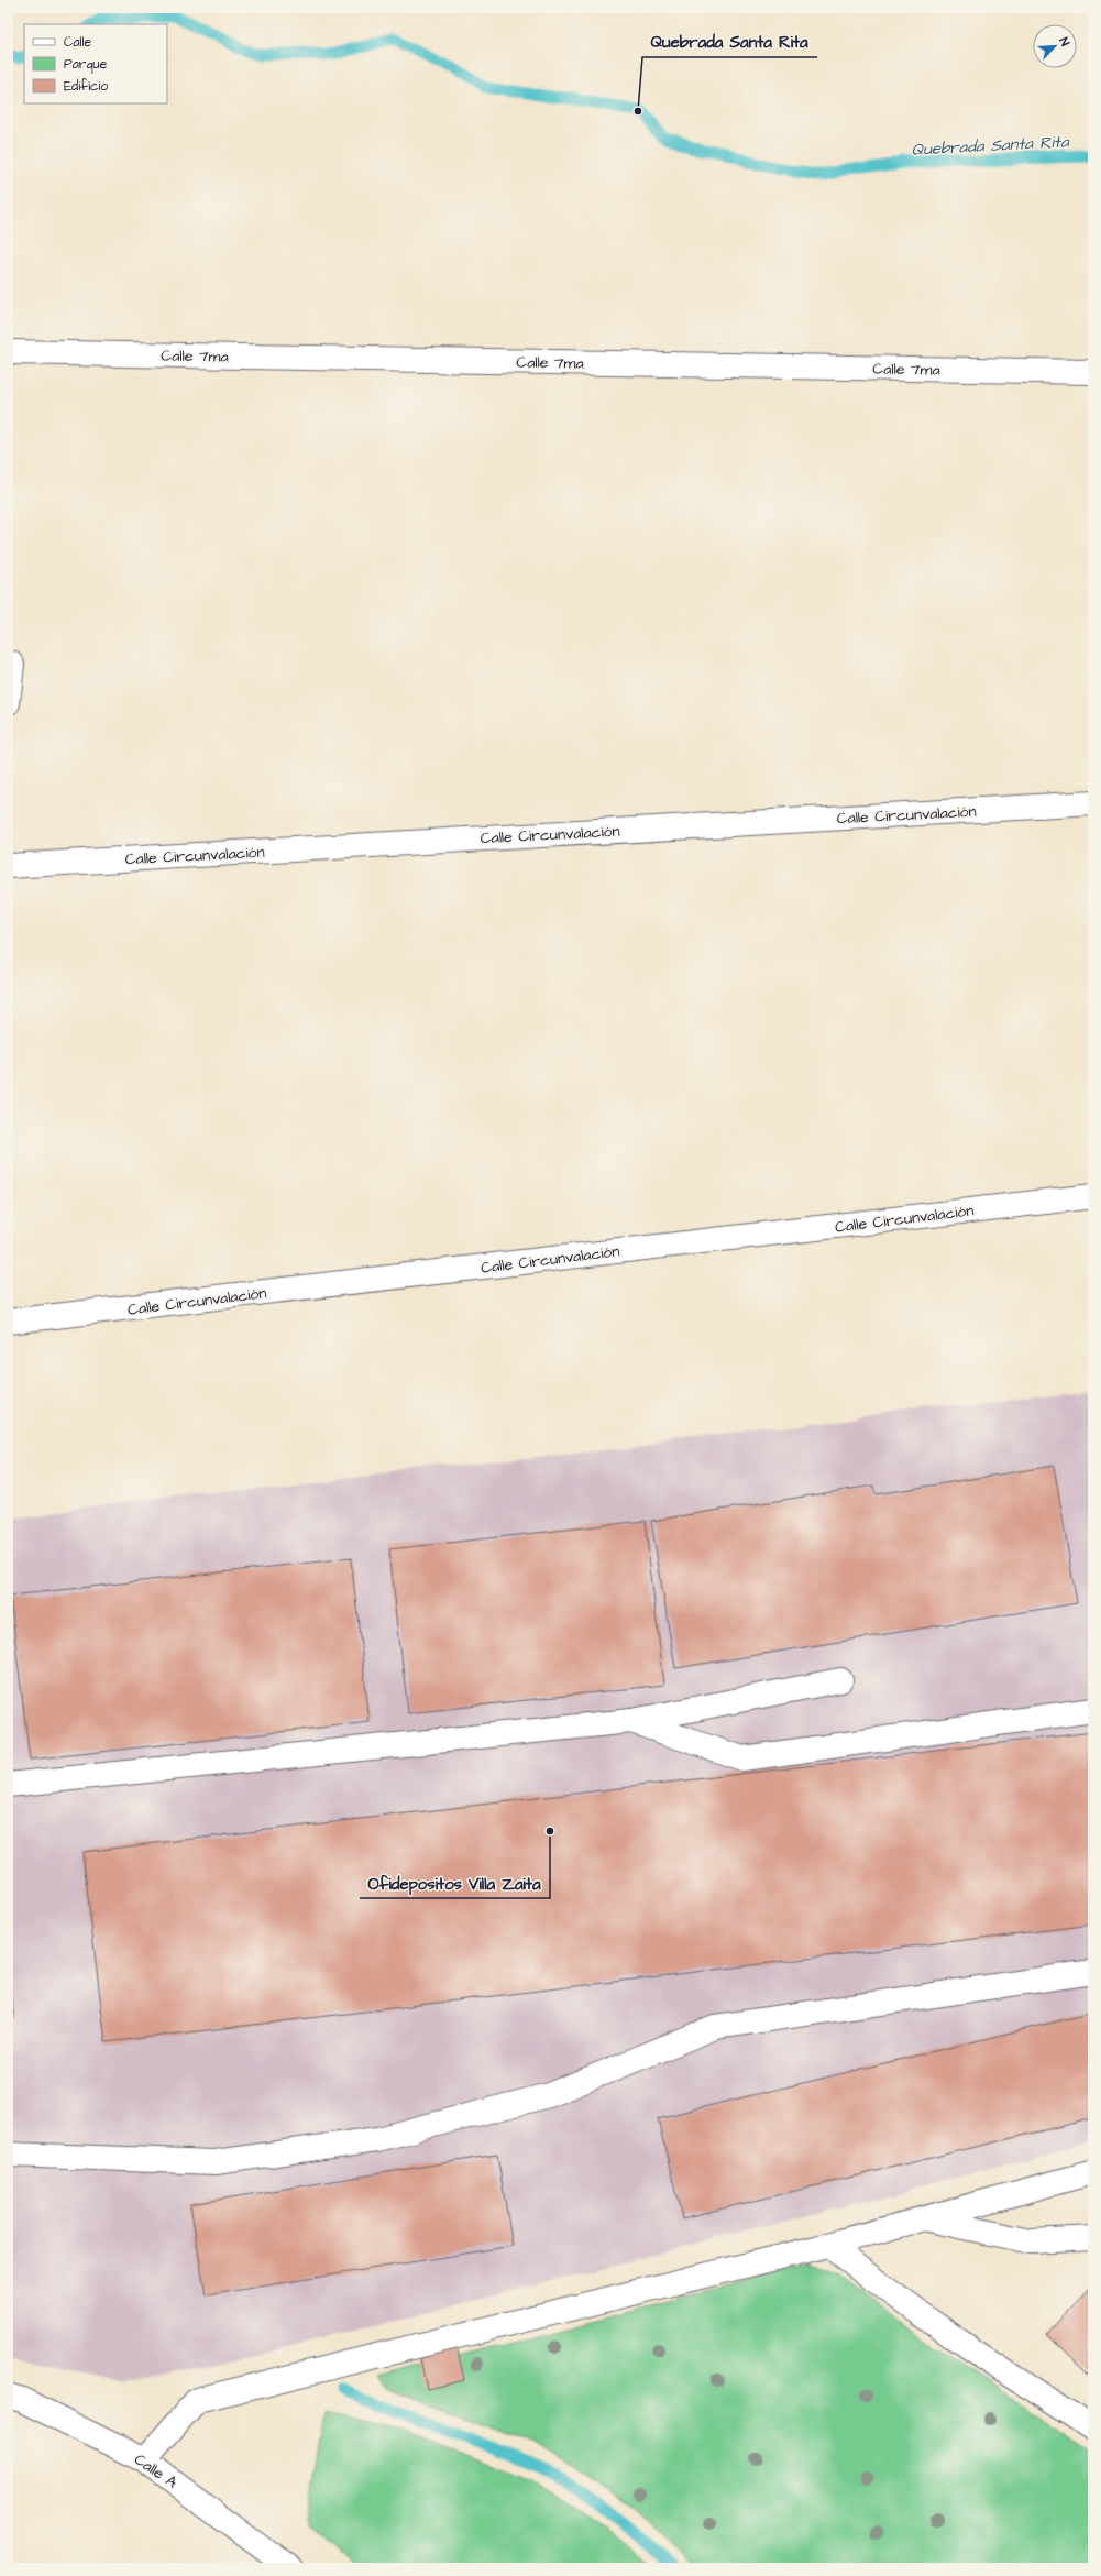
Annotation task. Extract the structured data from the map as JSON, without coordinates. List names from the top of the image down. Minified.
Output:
{"streets":{"street":["Calle 7ma","Calle Circunvalación","Calle A"]},"water":["Quebrada Santa Rita"],"places":["Quebrada Santa Rita","Ofidepositos Villa Zaita"],"legend":["Calle","Parque","Edificio"],"north":"top right"}
